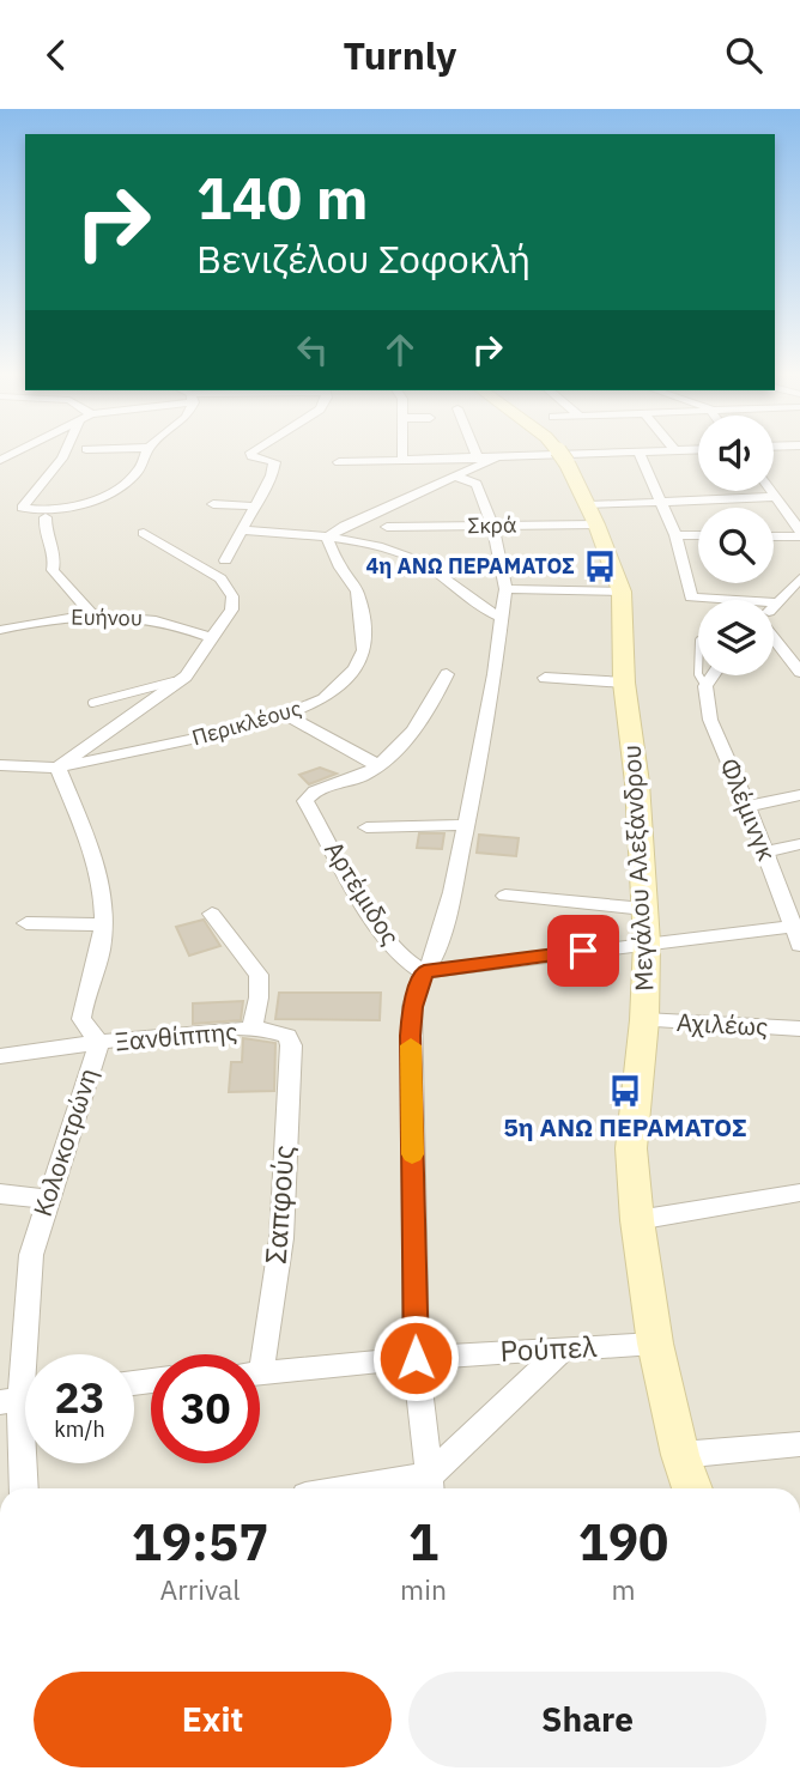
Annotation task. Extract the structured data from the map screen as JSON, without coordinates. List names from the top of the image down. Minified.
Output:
{"streets":{"street":["Σκρά","Ευήνου","Περικλέους","Φλέμινγκ","Μεγάλου Αλεξάνδρου","Αρτέμιδος","Αχιλέως","Ξανθίππης","Κολοκοτρώνη","Σαπφούς","Ρούπελ"]},"crossings":[["Σκρά","Μεγάλου Αλεξάνδρου"],["Περικλέους","Κολοκοτρώνη"],["Μεγάλου Αλεξάνδρου","Αχιλέως"],["Μεγάλου Αλεξάνδρου","Ρούπελ"],["Ξανθίππης","Κολοκοτρώνη"],["Ξανθίππης","Σαπφούς"]],"places":{"bus stop":["4η ΑΝΩ ΠΕΡΑΜΑΤΟΣ","5η ΑΝΩ ΠΕΡΑΜΑΤΟΣ"]},"page":{"header":"Turnly","turn":["140 m","Βενιζέλου Σοφοκλή"],"speed":"23 km/h","limit":"30","eta":["19:57","Arrival","1","min","190","m"],"buttons":["Exit","Share"]}}
